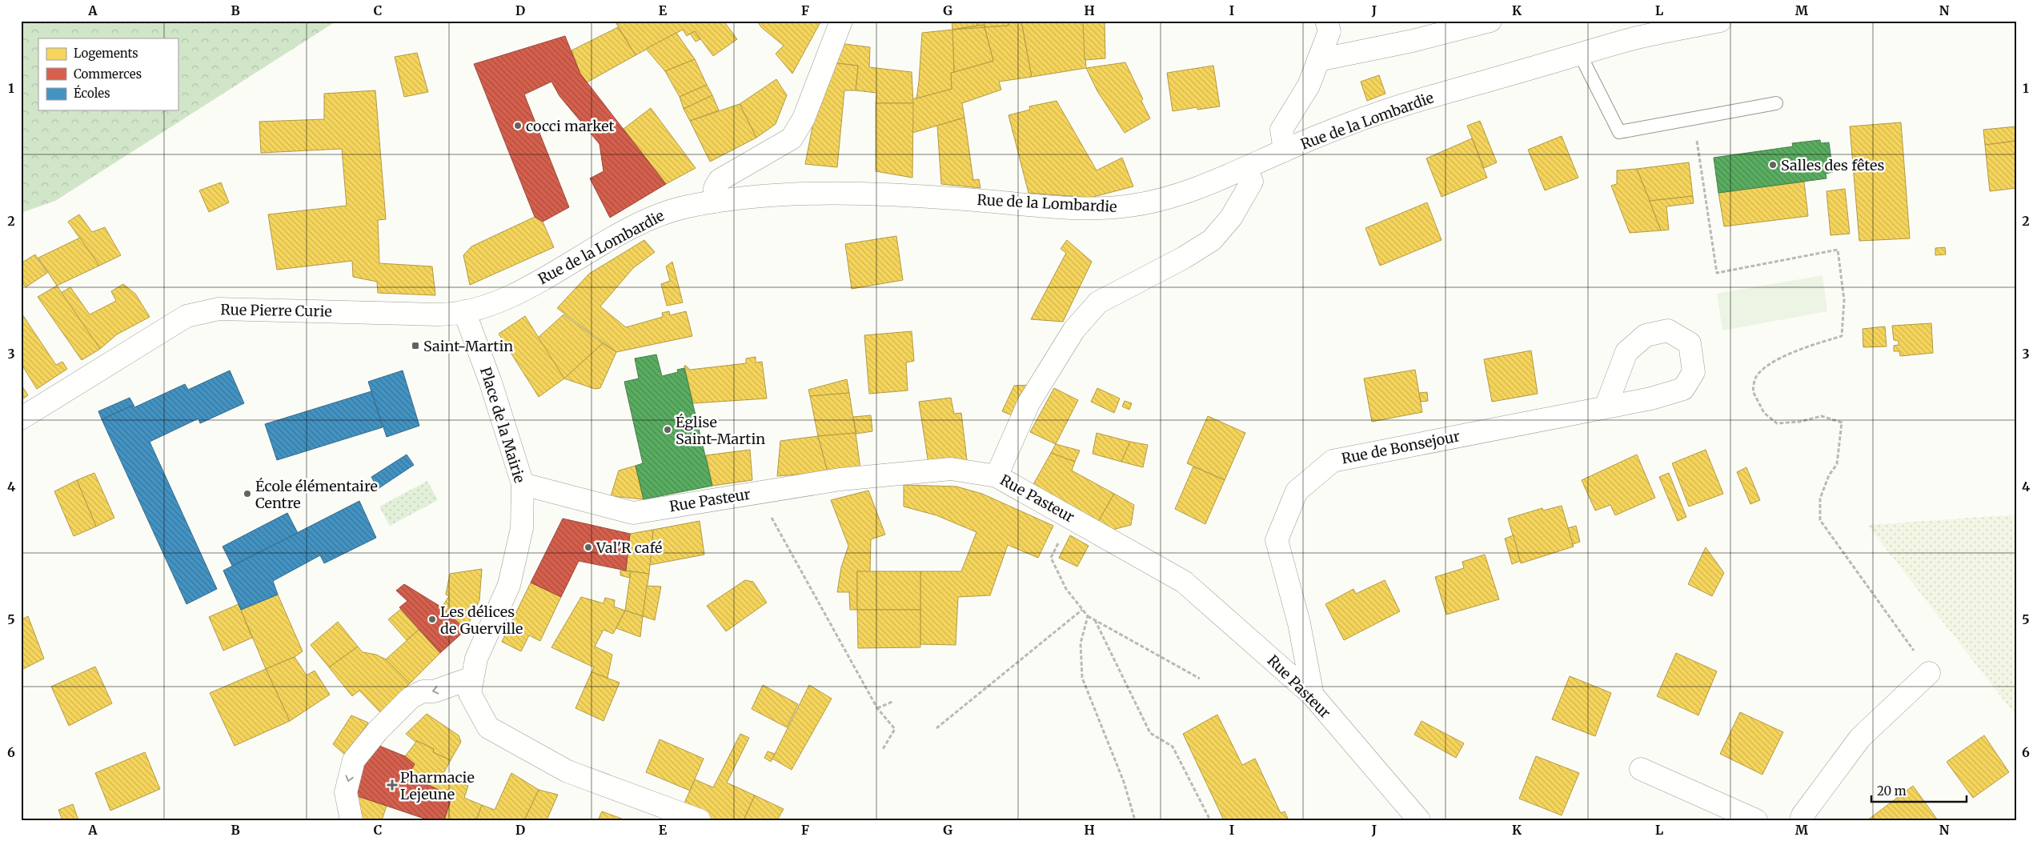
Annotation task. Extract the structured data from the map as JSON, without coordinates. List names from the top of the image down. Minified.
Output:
{"streets":{"street":["Rue de la Lombardie","Rue Pierre Curie","Place de la Mairie","Rue de Bonsejour","Rue Pasteur"]},"crossings":[["Rue de la Lombardie","Rue Pierre Curie"],["Rue de la Lombardie","Place de la Mairie"],["Rue Pierre Curie","Place de la Mairie"],["Place de la Mairie","Rue Pasteur"],["Rue de Bonsejour","Rue Pasteur"]],"places":{"other":["cocci market","Salles des fêtes","Église Saint-Martin","École élémentaire Centre","Val'R café","Les délices de Guerville"],"transit":["Saint-Martin"],"health":["Pharmacie Lejeune"]},"legend":["Logements","Commerces","Écoles"],"scale_bar":"20 m","grid":{"columns":["A","B","C","D","E","F","G","H","I","J","K","L","M","N"],"rows":["1","2","3","4","5","6"]}}
